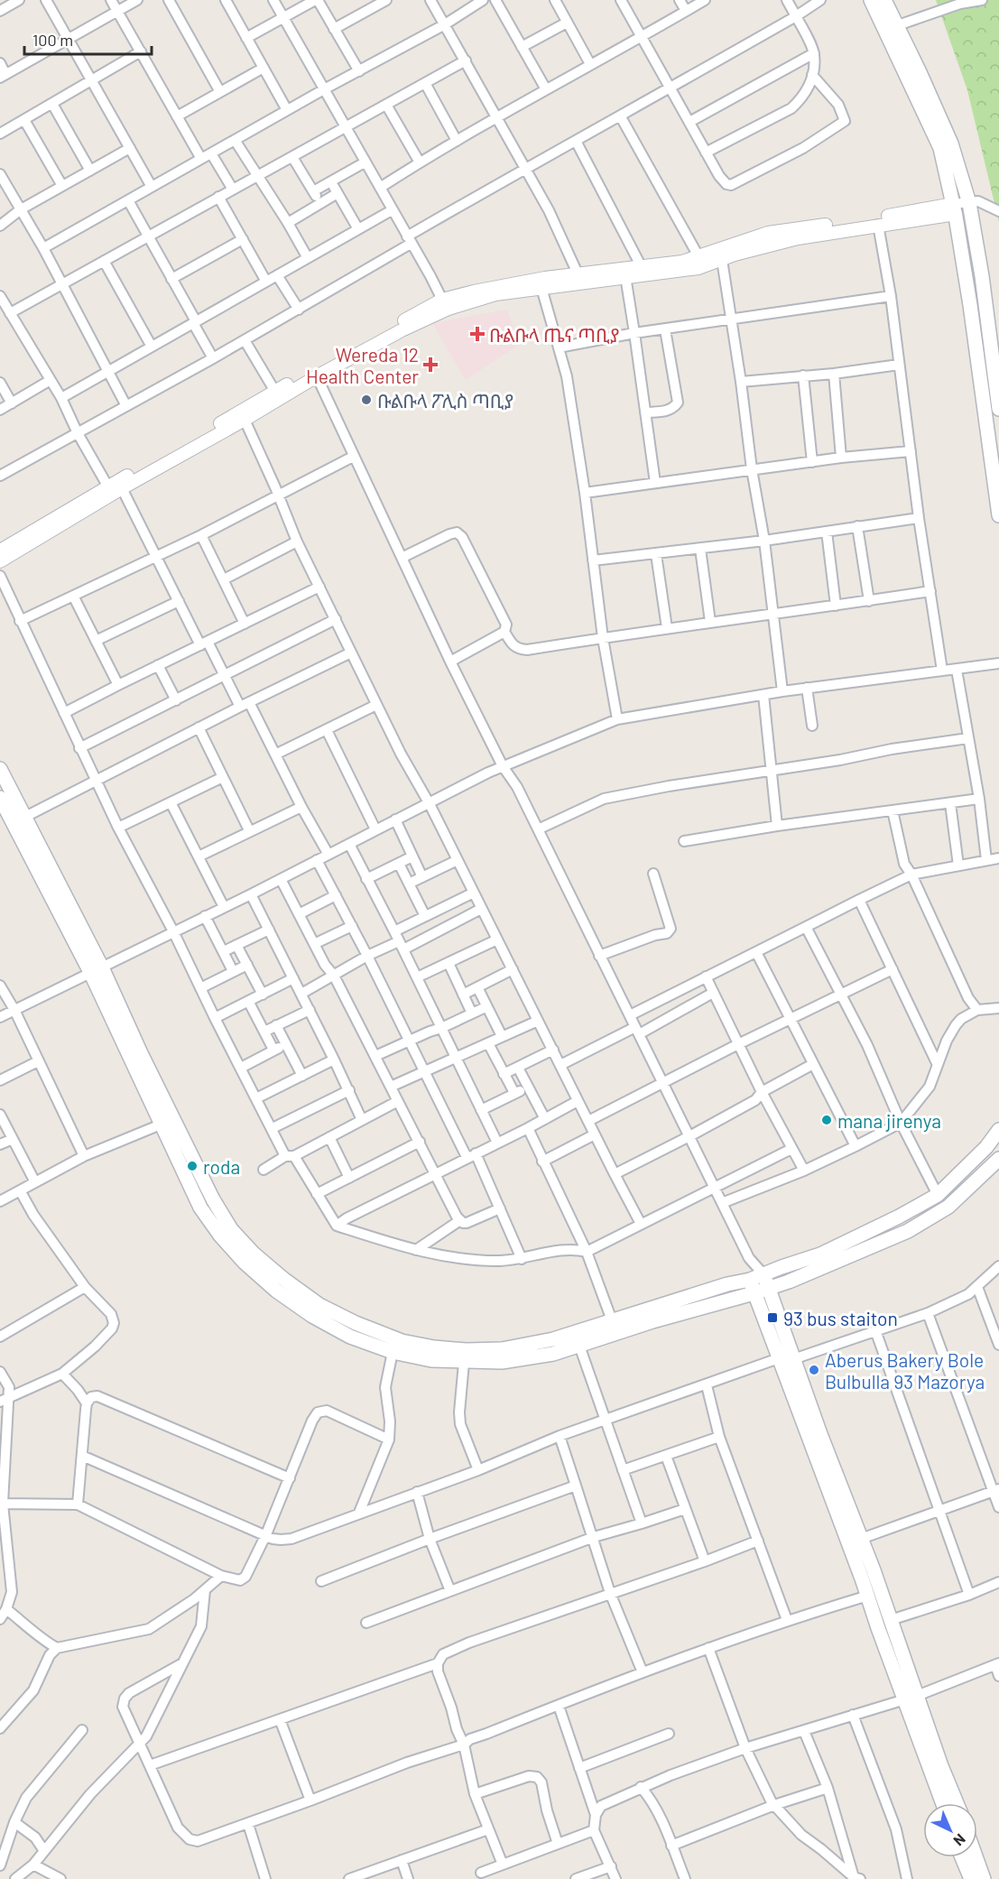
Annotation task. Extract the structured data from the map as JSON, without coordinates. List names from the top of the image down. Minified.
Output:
{"places":{"health":["ቡልቡላ ጤና ጣቢያ","Wereda 12 Health Center"],"other":["ቡልቡላ ፖሊስ ጣቢያ","mana jirenya","roda","Aberus Bakery Bole Bulbulla 93 Mazorya"],"transit":["93 bus staiton"]},"scale_bar":"100 m","north":"bottom right"}
